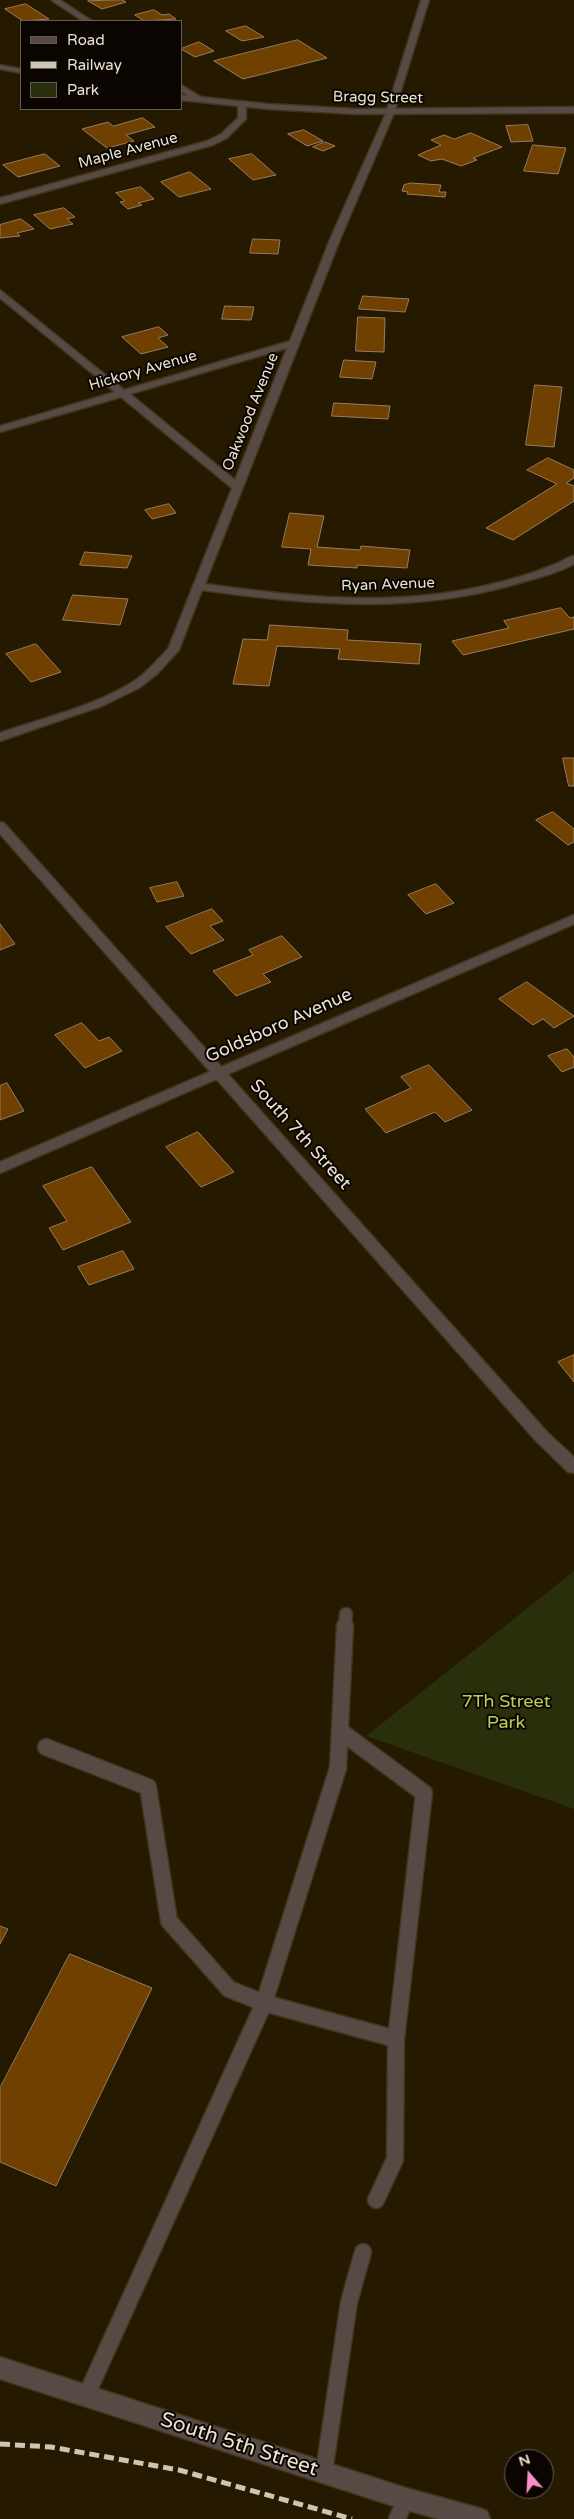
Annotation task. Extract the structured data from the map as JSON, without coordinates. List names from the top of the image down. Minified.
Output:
{"streets":{"street":["Bragg Street","Maple Avenue","Hickory Avenue","Oakwood Avenue","Ryan Avenue","Goldsboro Avenue","South 7th Street","South 5th Street"]},"crossings":[["Bragg Street","Maple Avenue"],["Bragg Street","Oakwood Avenue"],["Hickory Avenue","Oakwood Avenue"],["Oakwood Avenue","Ryan Avenue"],["Goldsboro Avenue","South 7th Street"]],"parks":["7Th Street Park"],"legend":["Road","Railway","Park"],"north":"top"}
